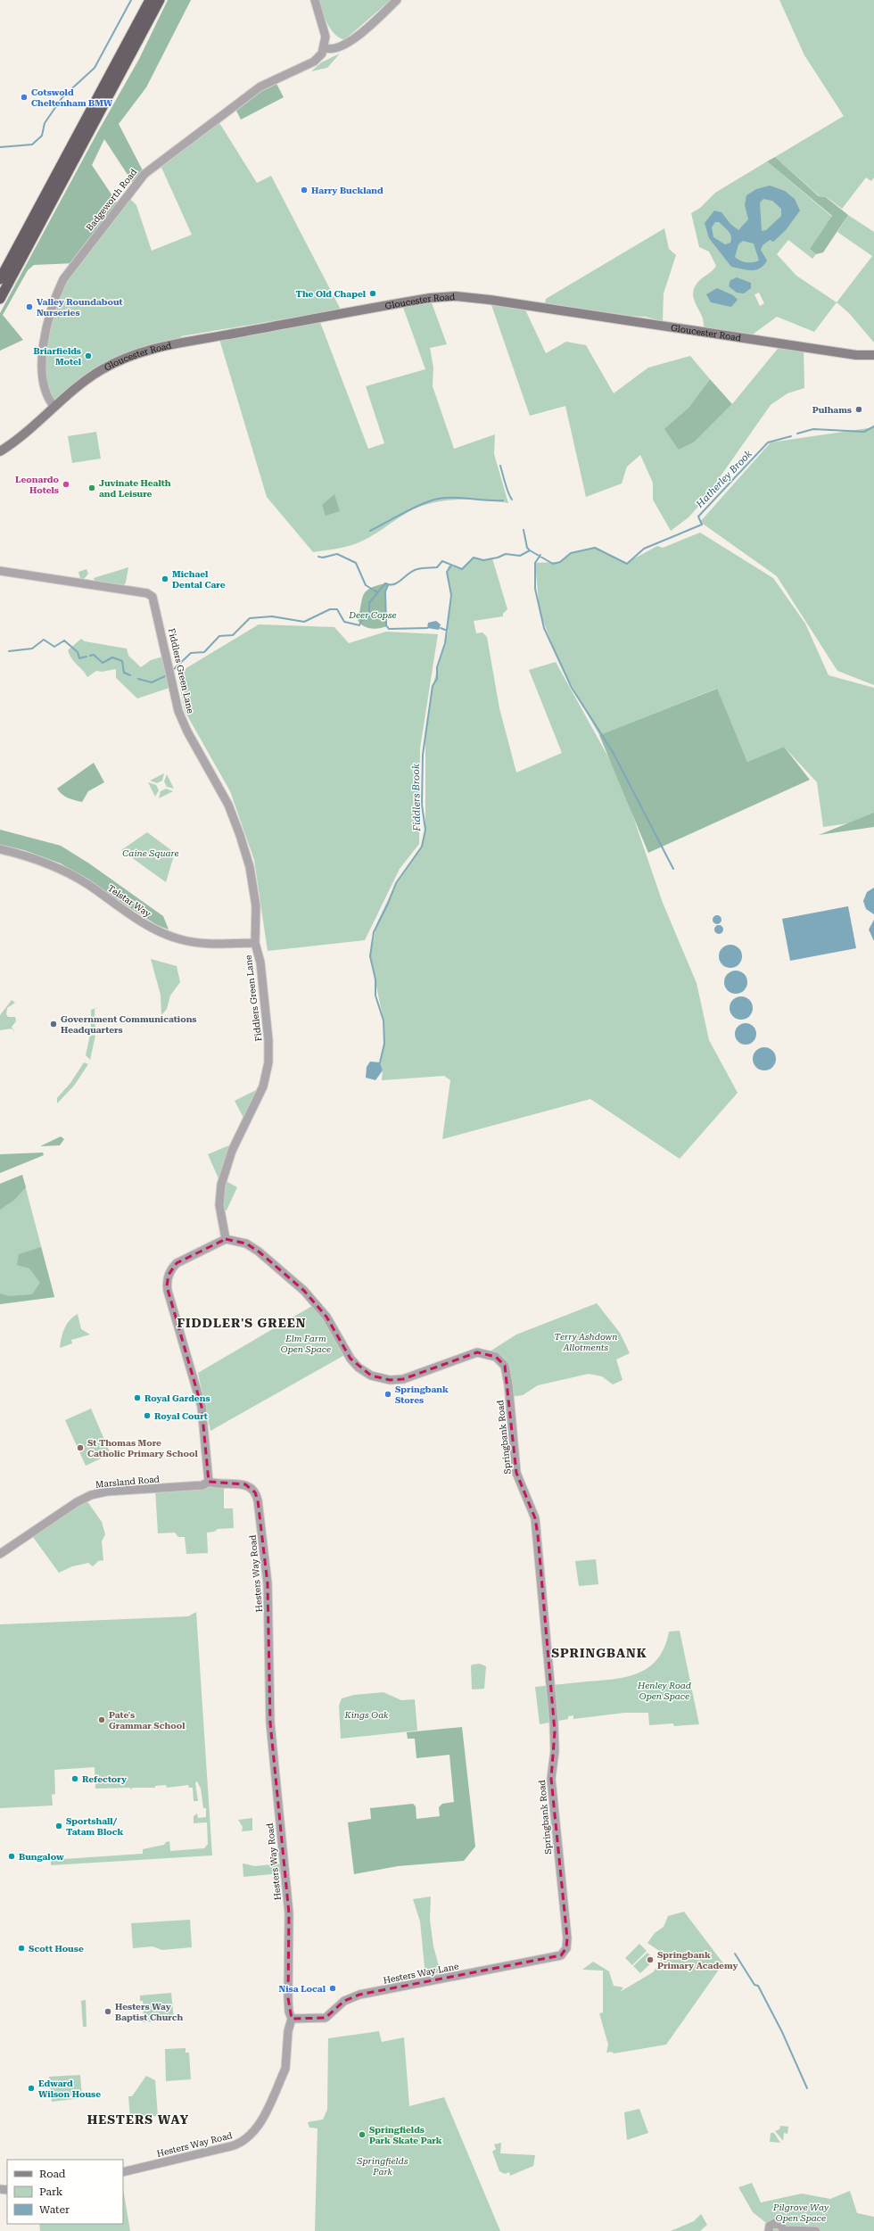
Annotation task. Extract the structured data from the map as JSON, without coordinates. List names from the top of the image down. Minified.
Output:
{"streets":{"main road":["Gloucester Road"],"street":["Badgeworth Road","Fiddlers Green Lane","Telstar Way","Springbank Road","Marsland Road","Hesters Way Road","Hesters Way Lane"]},"crossings":[["Badgeworth Road","Gloucester Road"],["Fiddlers Green Lane","Telstar Way"],["Fiddlers Green Lane","Springbank Road"],["Springbank Road","Hesters Way Lane"],["Marsland Road","Hesters Way Road"],["Hesters Way Road","Hesters Way Lane"]],"districts":["FIDDLER'S GREEN","SPRINGBANK","HESTERS WAY"],"water":["Hatherley Brook","Fiddlers Brook"],"parks":["Deer Copse","Caine Square","Terry Ashdown Allotments","Elm Farm Open Space","Henley Road Open Space","Kings Oak","Springfields Park","Pilgrove Way Open Space"],"places":["Cotswold Cheltenham BMW","Harry Buckland","The Old Chapel","Valley Roundabout Nurseries","Briarfields Motel","Pulhams","Leonardo Hotels","Juvinate Health and Leisure","Michael Dental Care","Government Communications Headquarters","Springbank Stores","Royal Gardens","Royal Court","St Thomas More Catholic Primary School","Pate's Grammar School","Refectory","Sportshall/ Tatam Block","Bungalow","Scott House","Springbank Primary Academy","Nisa Local","Hesters Way Baptist Church","Edward Wilson House","Springfields Park Skate Park"],"legend":["Road","Park","Water"]}
